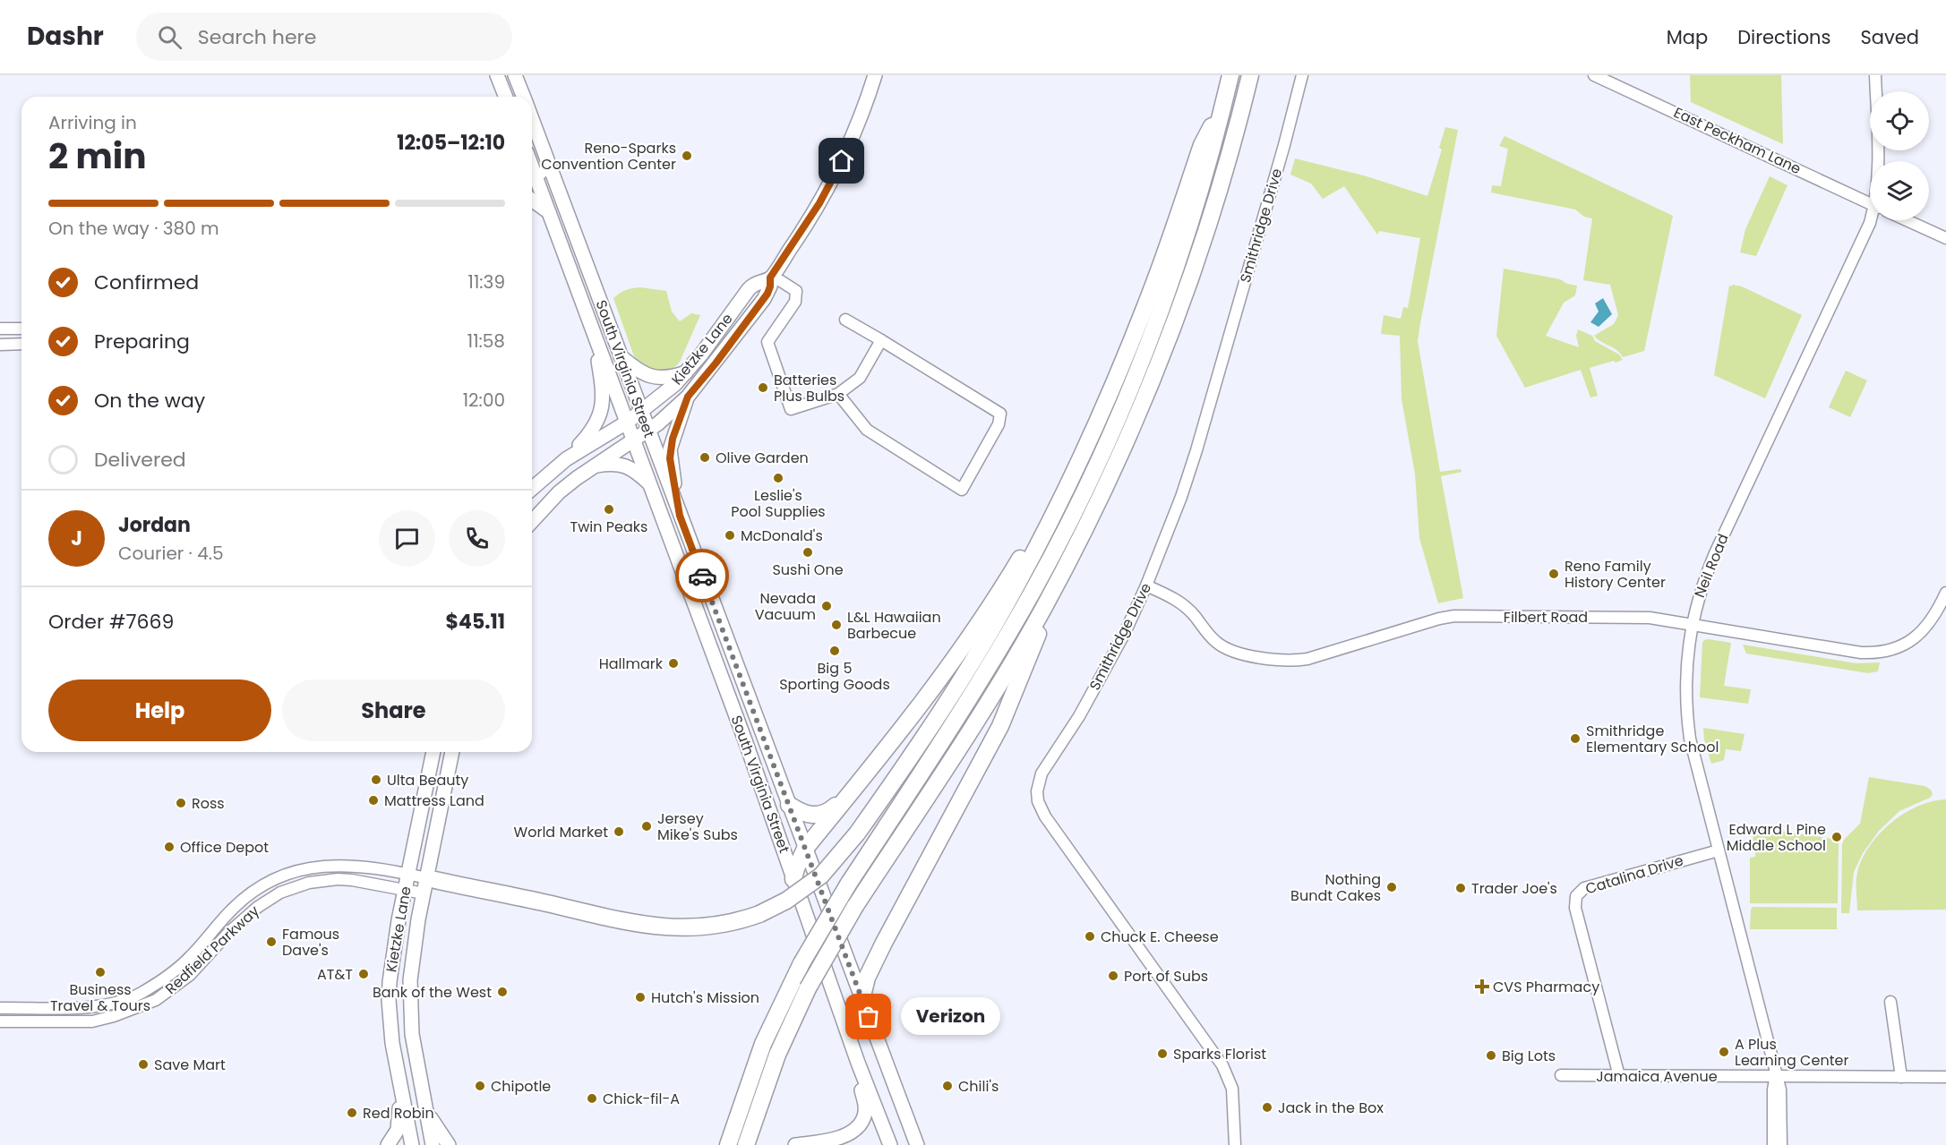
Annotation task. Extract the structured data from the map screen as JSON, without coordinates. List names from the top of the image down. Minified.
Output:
{"streets":{"main road":["Kietzke Lane","South Virginia Street"],"street":["East Peckham Lane","Smithridge Drive","Neil Road","Filbert Road","Catalina Drive","Redfield Parkway","Jamaica Avenue"]},"crossings":[["Smithridge Drive","Filbert Road"],["Kietzke Lane","South Virginia Street"],["Kietzke Lane","Redfield Parkway"],["Neil Road","Filbert Road"],["Neil Road","Catalina Drive"],["Neil Road","Jamaica Avenue"],["Catalina Drive","Jamaica Avenue"]],"places":{"other":["Reno-Sparks Convention Center","Batteries Plus Bulbs","Olive Garden","Leslie's Pool Supplies","Twin Peaks","McDonald's","Sushi One","Reno Family History Center","Nevada Vacuum","L&L Hawaiian Barbecue","Big 5 Sporting Goods","Hallmark","Smithridge Elementary School","Ulta Beauty","Mattress Land","Ross","Jersey Mike's Subs","World Market","Edward L Pine Middle School","Office Depot","Nothing Bundt Cakes","Trader Joe's","Chuck E. Cheese","Famous Dave's","Business Travel & Tours","AT&T","Port of Subs","Bank of the West","Hutch's Mission","Verizon","A Plus Learning Center","Sparks Florist","Big Lots","Save Mart","Chipotle","Chili's","Chick-fil-A","Jack in the Box","Red Robin"],"health":["CVS Pharmacy"]},"page":{"header":"Dashr","search":"Search here","nav":["Map","Directions","Saved"],"heading":["2 min","Arriving in","12:05–12:10"],"panel":["Jordan","Courier · 4.5","Order #7669","$45.11"],"bar":"On the way · 380 m","list":[["Confirmed","11:39"],["Preparing","11:58"],["On the way","12:00"],"Delivered"],"round":"J","buttons":["Help","Share"],"bubble":"Verizon"}}
